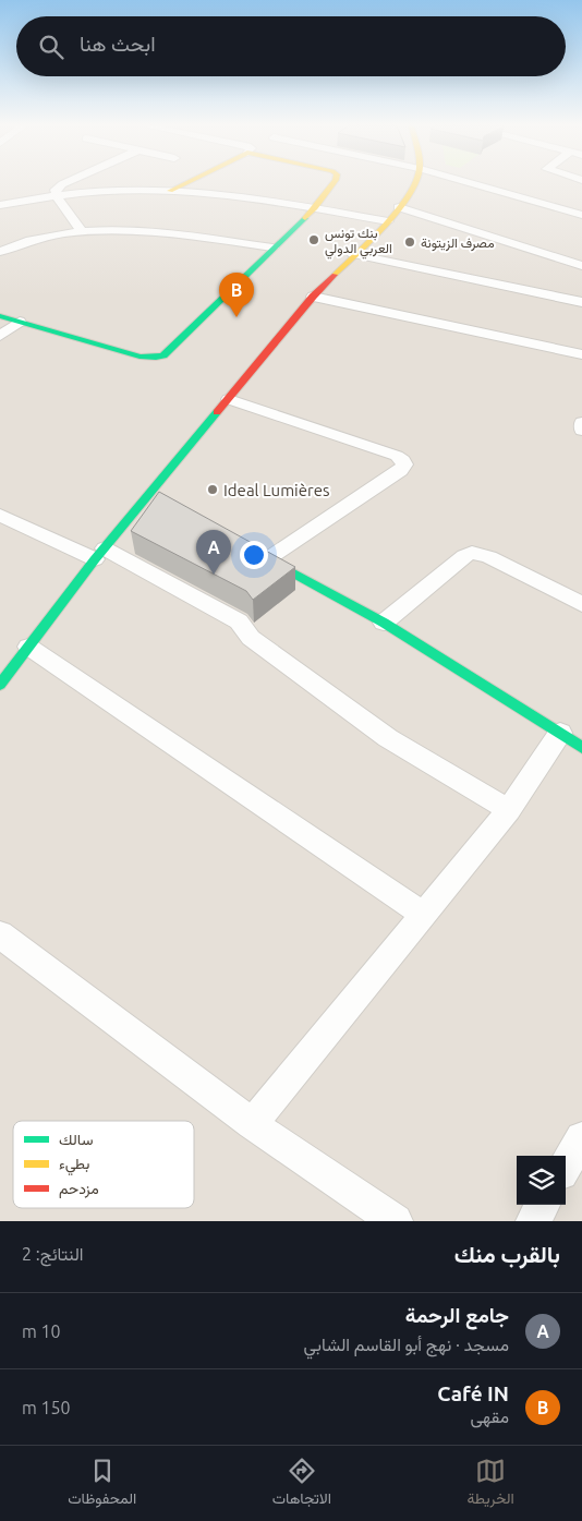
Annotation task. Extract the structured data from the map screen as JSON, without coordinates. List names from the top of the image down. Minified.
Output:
{"places":["بنك تونس العربي الدولي","مصرف الزيتونة","Ideal Lumières"],"legend":["سالك","بطيء","مزدحم"],"page":{"search":"ابحث هنا","pins":["B","A"],"heading":["بالقرب منك","النتائج: 2"],"list":[{"mark":"A","name":"جامع الرحمة","note":"مسجد · نهج أبو القاسم الشابي","value":"10 m"},{"mark":"B","name":"Café IN","note":"مقهى","value":"150 m"}],"nav":["الخريطة","الاتجاهات","المحفوظات"]}}
